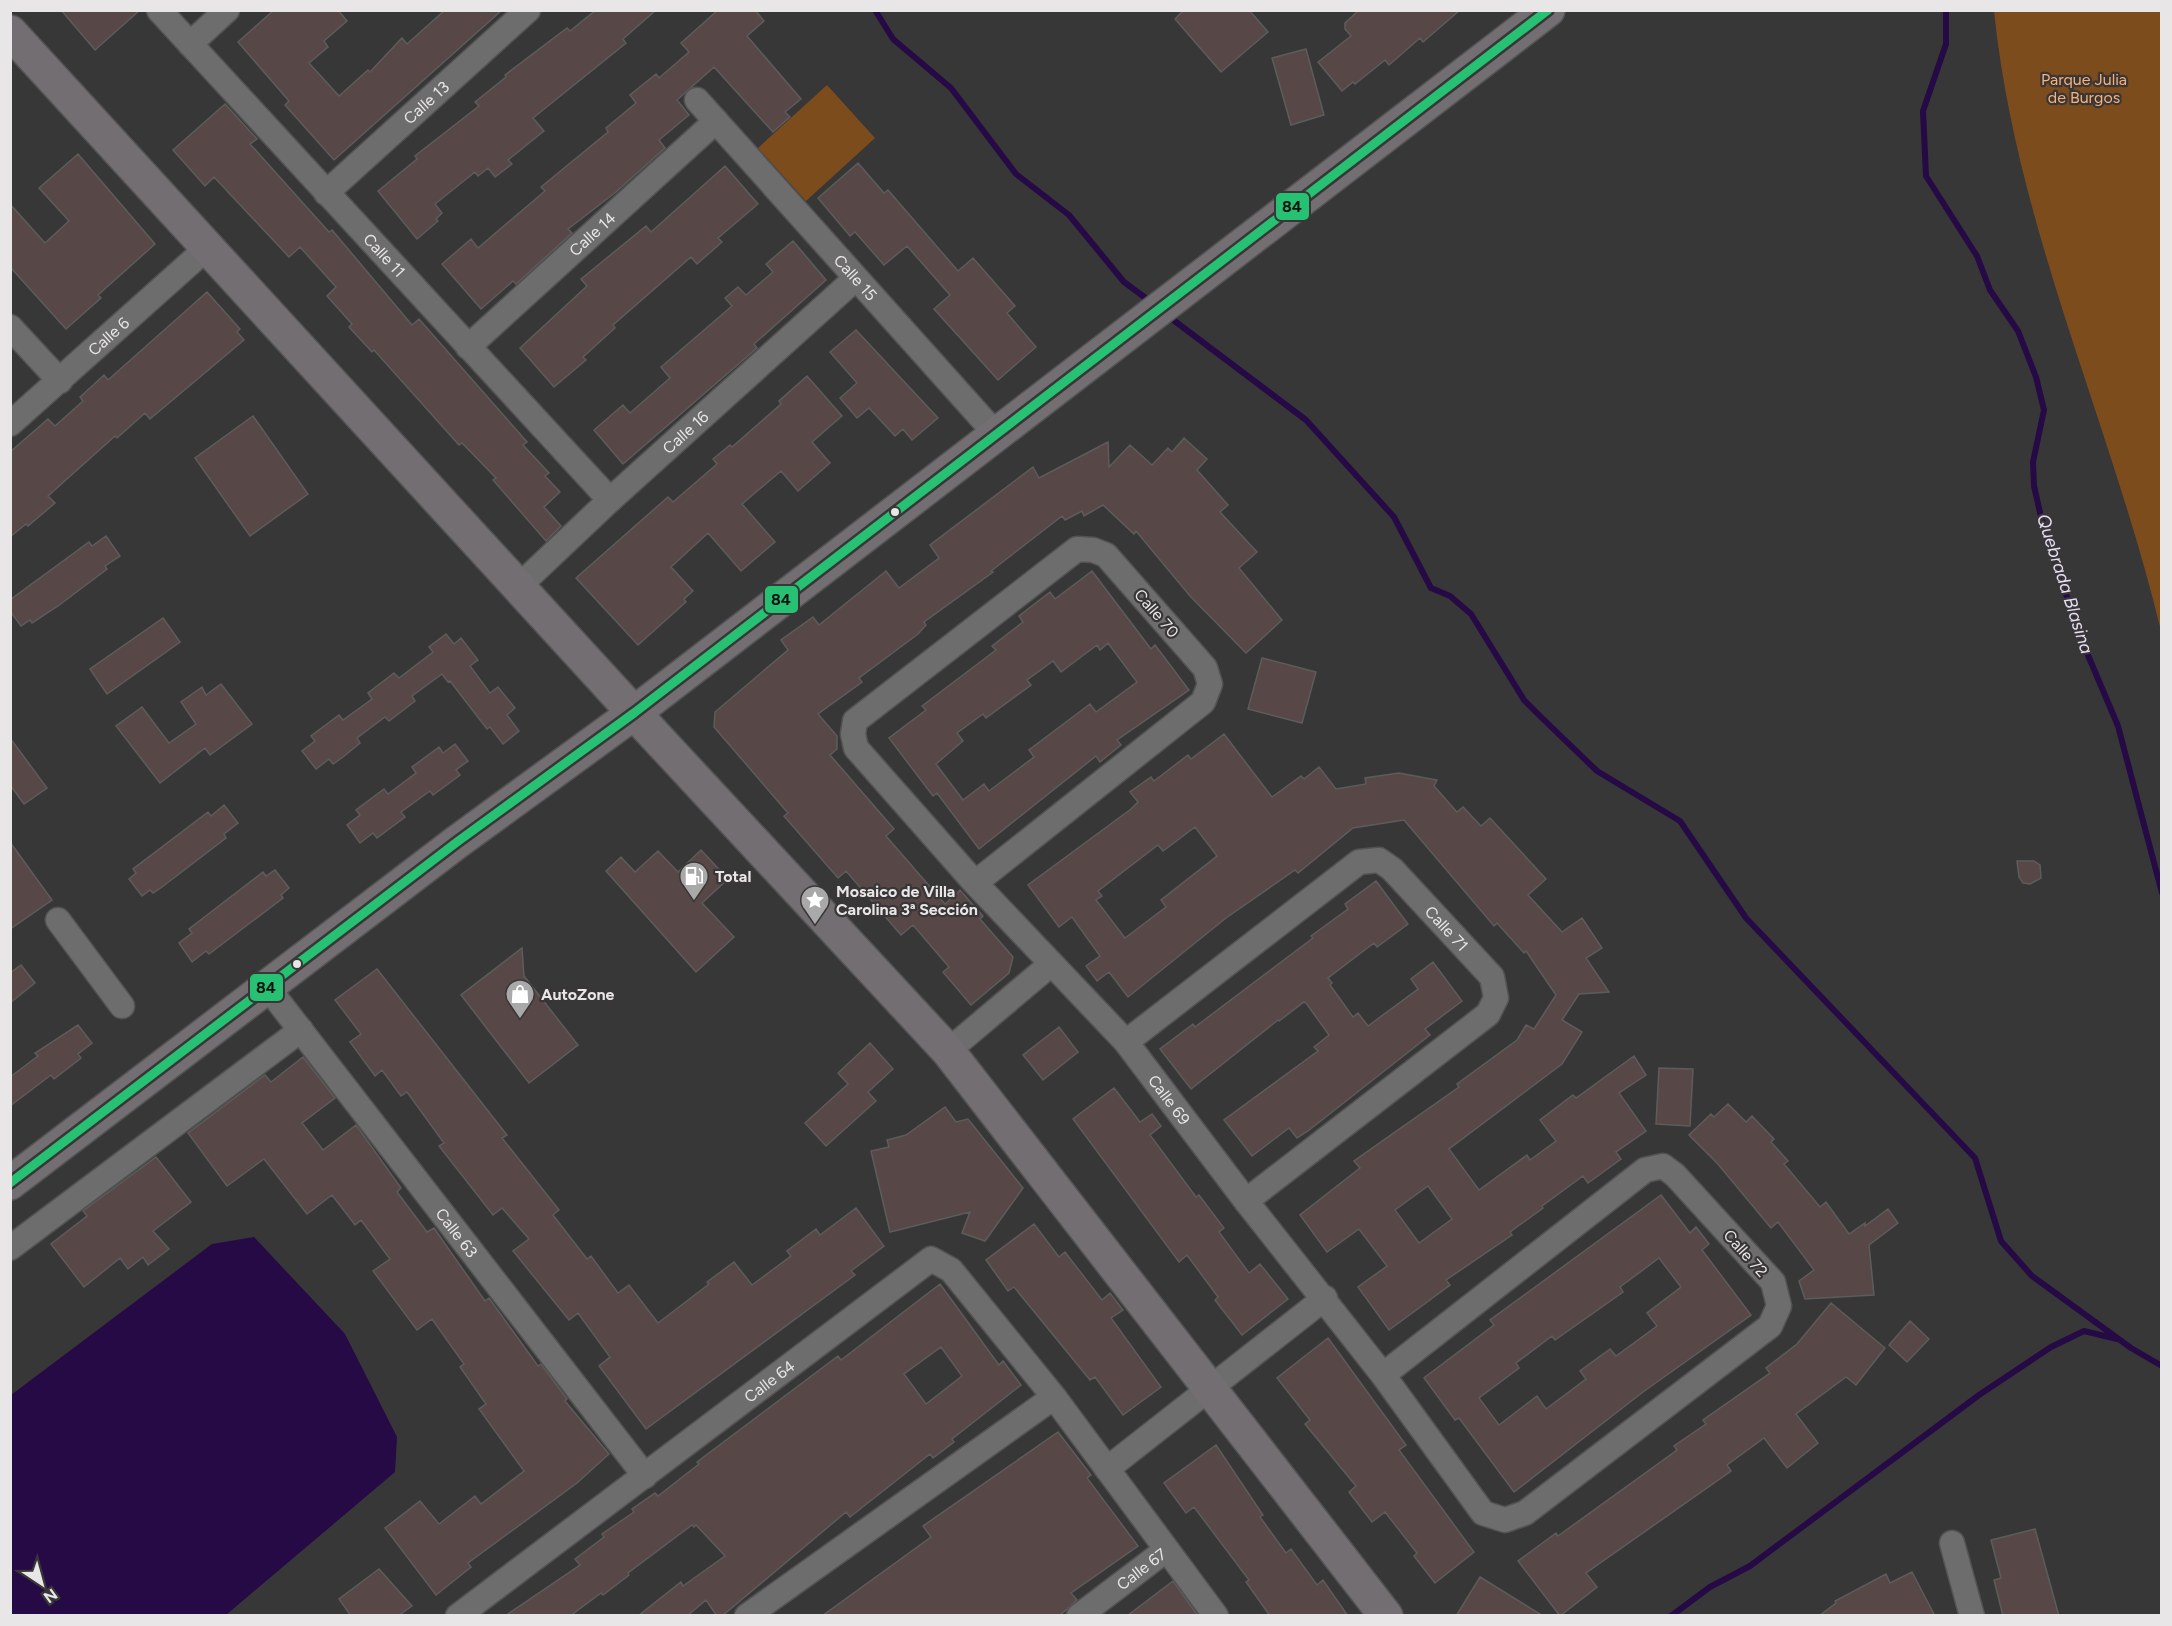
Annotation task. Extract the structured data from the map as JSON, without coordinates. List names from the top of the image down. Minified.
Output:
{"streets":{"street":["Calle 13","Calle 14","Calle 11","Calle 15","Calle 6","Calle 16","Calle 70","Calle 71","Calle 69","Calle 63","Calle 72","Calle 64","Calle 67"]},"crossings":[["Calle 13","Calle 11"],["Calle 14","Calle 11"],["Calle 14","Calle 15"],["Calle 11","Calle 16"],["Calle 15","Calle 16"],["Calle 70","Calle 69"],["Calle 71","Calle 69"],["Calle 69","Calle 72"],["Calle 63","Calle 64"],["Calle 64","Calle 67"]],"water":["Quebrada Blasina"],"parks":["Parque Julia de Burgos"],"places":{"fuel station":["Total"],"place":["Mosaico de Villa Carolina 3ª Sección"],"shop":["AutoZone"]},"lines":["transit line 84"],"north":"bottom right"}
